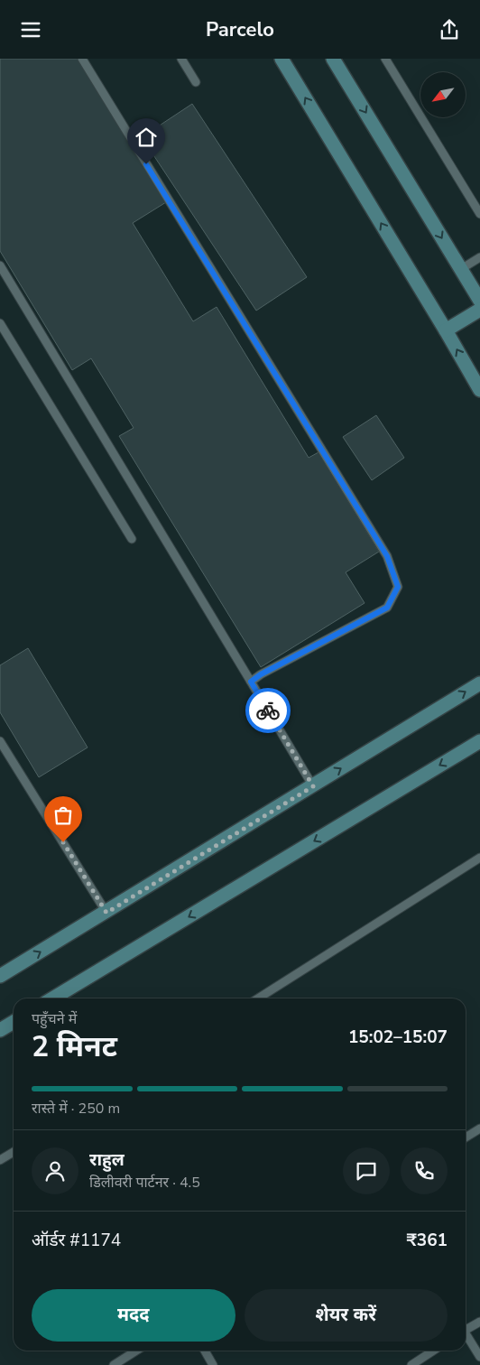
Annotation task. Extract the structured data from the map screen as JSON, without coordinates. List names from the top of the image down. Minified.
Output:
{"north":"bottom left","page":{"header":"Parcelo","heading":["2 मिनट","पहुँचने में","15:02–15:07"],"panel":["राहुल","डिलीवरी पार्टनर · 4.5","ऑर्डर #1174","₹361"],"bar":"रास्ते में · 250 m","buttons":["मदद","शेयर करें"]}}
